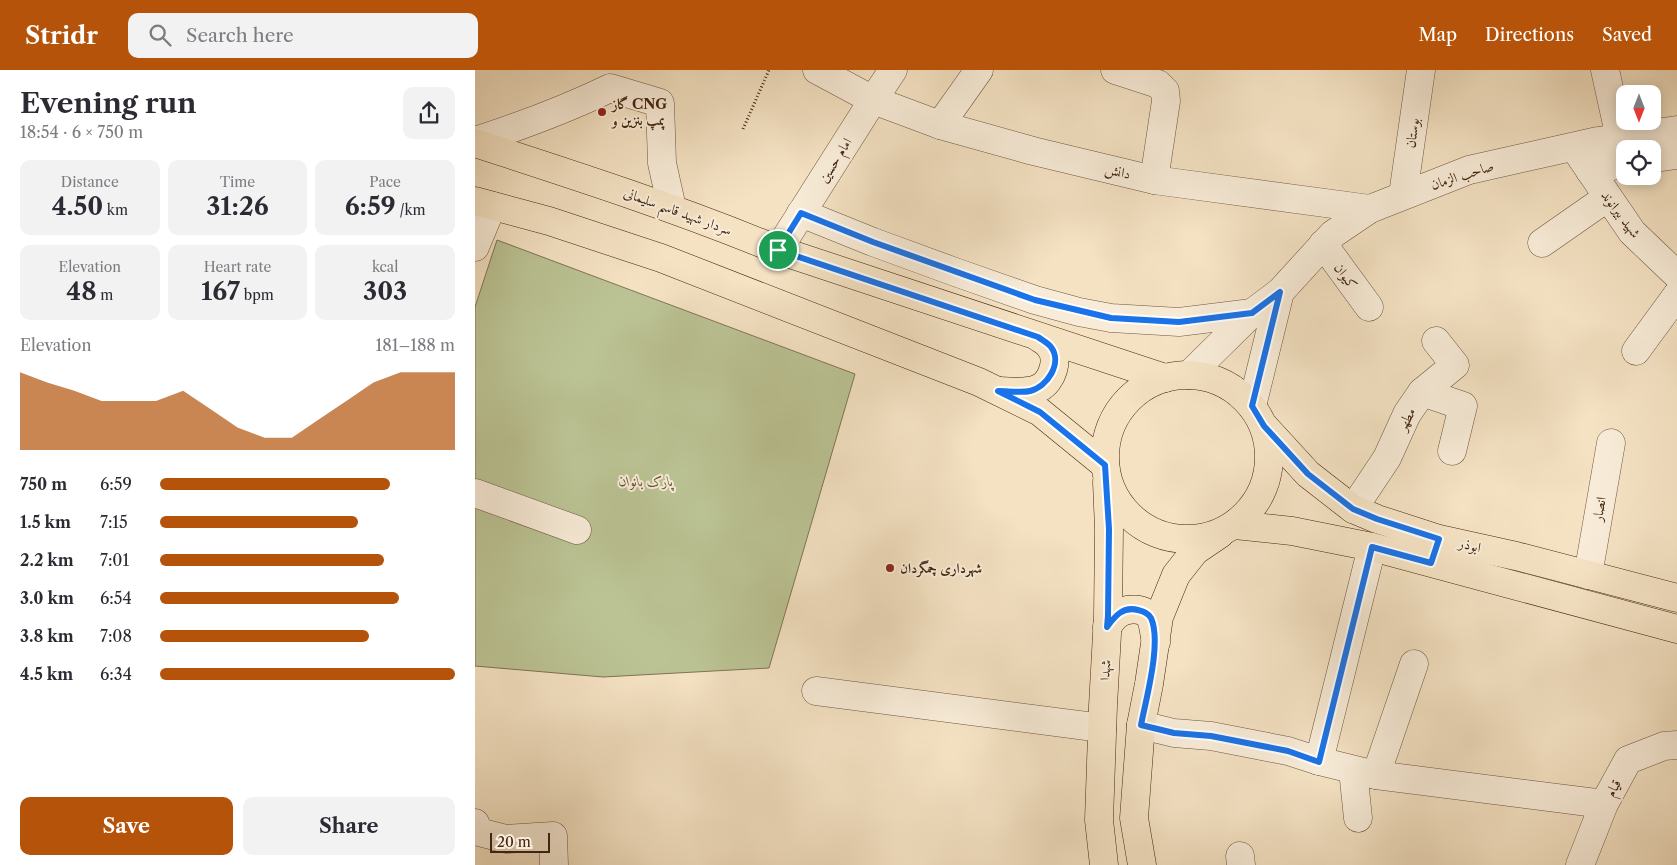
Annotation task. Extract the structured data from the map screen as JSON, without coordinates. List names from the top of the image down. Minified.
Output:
{"streets":{"main road":["سردار شهید قاسم سلیمانی","ابوذر","شهدا"],"street":["بوستان","امام حسین","دانش","صاحب الزمان","شهید بیرانوند","کیوان","مطهر","انصار","قیام"]},"crossings":[["بوستان","صاحب الزمان"],["امام حسین","دانش"],["امام حسین","سردار شهید قاسم سلیمانی"],["دانش","صاحب الزمان"],["صاحب الزمان","سردار شهید قاسم سلیمانی"],["صاحب الزمان","شهید بیرانوند"],["صاحب الزمان","کیوان"],["صاحب الزمان","ابوذر"],["صاحب الزمان","شهدا"],["سردار شهید قاسم سلیمانی","ابوذر"],["سردار شهید قاسم سلیمانی","شهدا"],["مطهر","ابوذر"],["انصار","ابوذر"],["ابوذر","شهدا"]],"parks":["پارک بانوان"],"places":["گاز CNG پمپ بنزین و","شهرداری چمگردان"],"scale_bar":"20 m","north":"bottom","page":{"header":"Stridr","search":"Search here","nav":["Map","Directions","Saved"],"heading":["Evening run","18:54 · 6 × 750 m"],"stats":[["Distance","4.50 km"],["Time","31:26"],["Pace","6:59 /km"],["Elevation","48 m"],["Heart rate","167 bpm"],["kcal","303"]],"chart":["Elevation","181–188 m"],"list":[{"name":"750 m","note":"6:59"},{"name":"1.5 km","note":"7:15"},{"name":"2.2 km","note":"7:01"},{"name":"3.0 km","note":"6:54"},{"name":"3.8 km","note":"7:08"},{"name":"4.5 km","note":"6:34"}],"buttons":["Save","Share"],"scale":"20 m"}}
